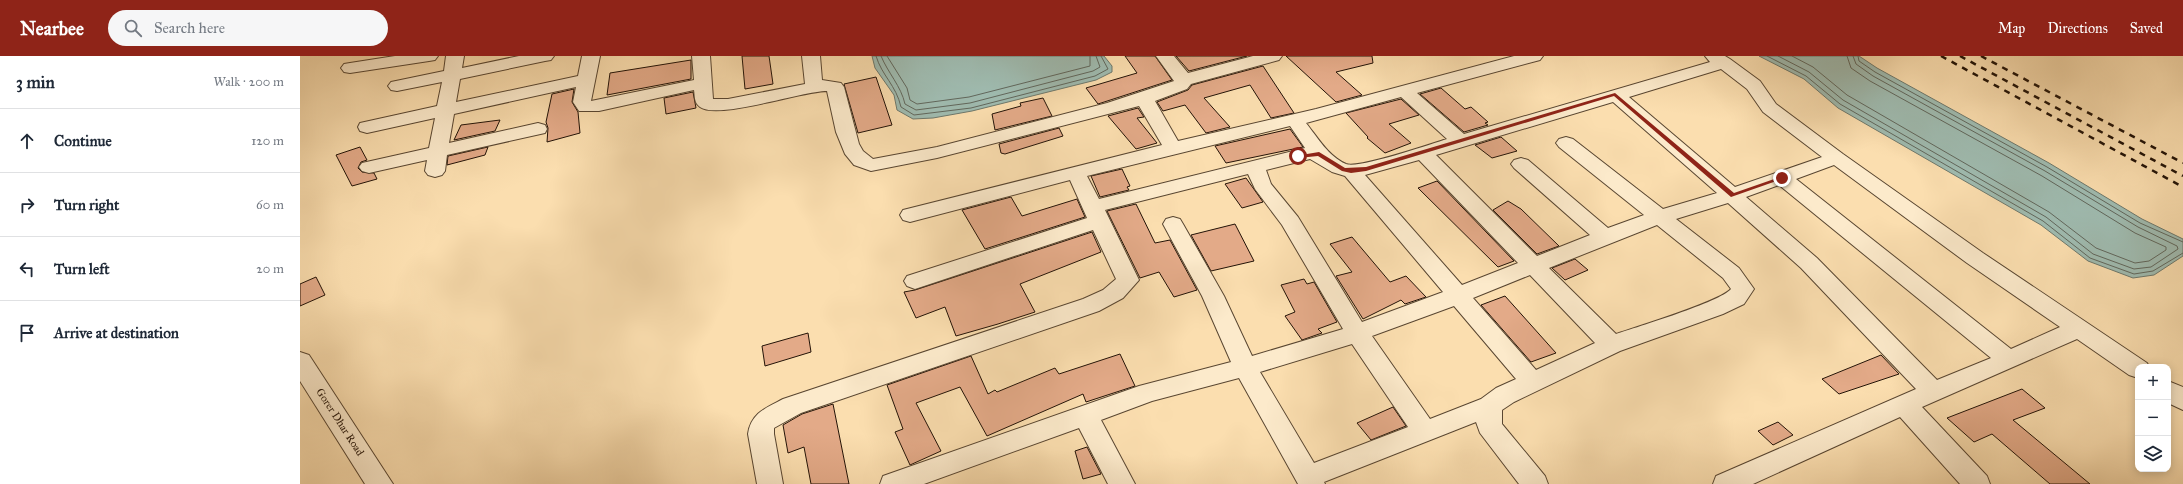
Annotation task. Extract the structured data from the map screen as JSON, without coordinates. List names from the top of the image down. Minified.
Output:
{"streets":{"street":["Gorer Dhar Road"]},"page":{"header":"Nearbee","search":"Search here","nav":["Map","Directions","Saved"],"heading":["3 min","Walk · 200 m"],"list":[["Continue","120 m"],["Turn right","60 m"],["Turn left","20 m"],"Arrive at destination"],"map_buttons":["+","−"]}}
